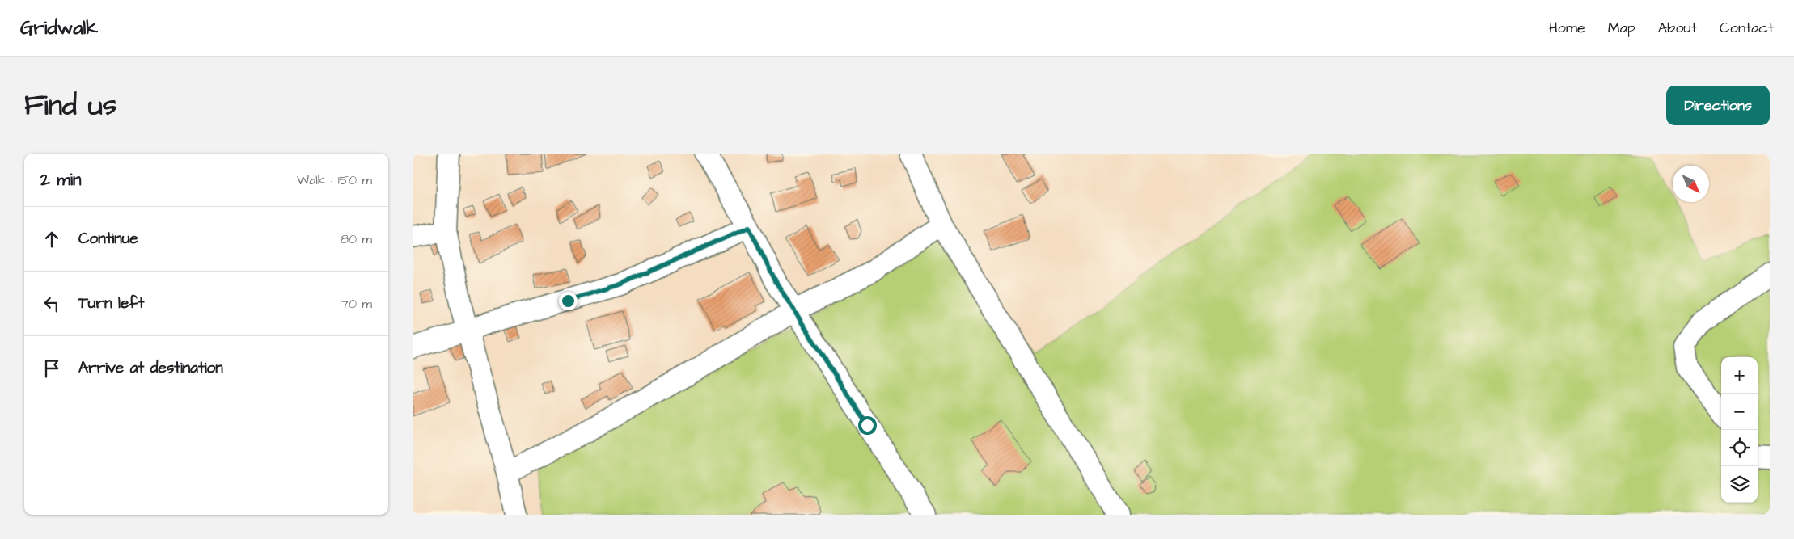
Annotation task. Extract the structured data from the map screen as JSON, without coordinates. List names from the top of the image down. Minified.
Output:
{"north":"bottom right","page":{"header":"Gridwalk","nav":["Home","Map","About","Contact"],"title":"Find us","buttons":"Directions","heading":["2 min","Walk · 150 m"],"list":[["Continue","80 m"],["Turn left","70 m"],"Arrive at destination"],"map_buttons":["+","−"]}}
